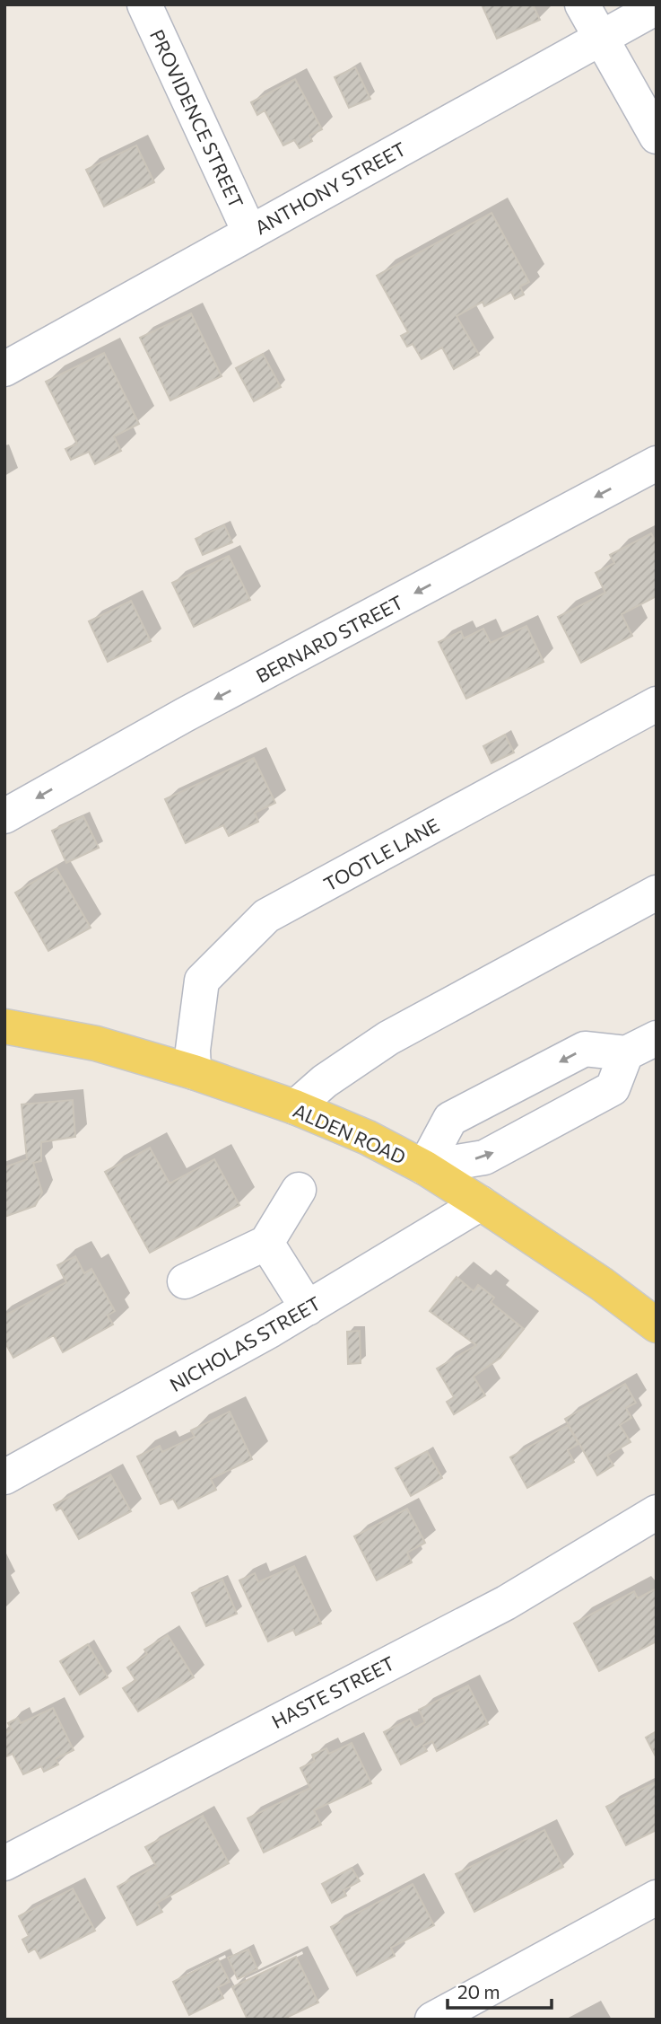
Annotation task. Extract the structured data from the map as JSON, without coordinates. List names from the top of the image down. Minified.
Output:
{"streets":{"main road":["ALDEN ROAD"],"street":["PROVIDENCE STREET","ANTHONY STREET","BERNARD STREET","TOOTLE LANE","NICHOLAS STREET","HASTE STREET"]},"crossings":[["PROVIDENCE STREET","ANTHONY STREET"],["TOOTLE LANE","ALDEN ROAD"],["ALDEN ROAD","NICHOLAS STREET"]],"one_way":["BERNARD STREET"],"scale_bar":"20 m"}
